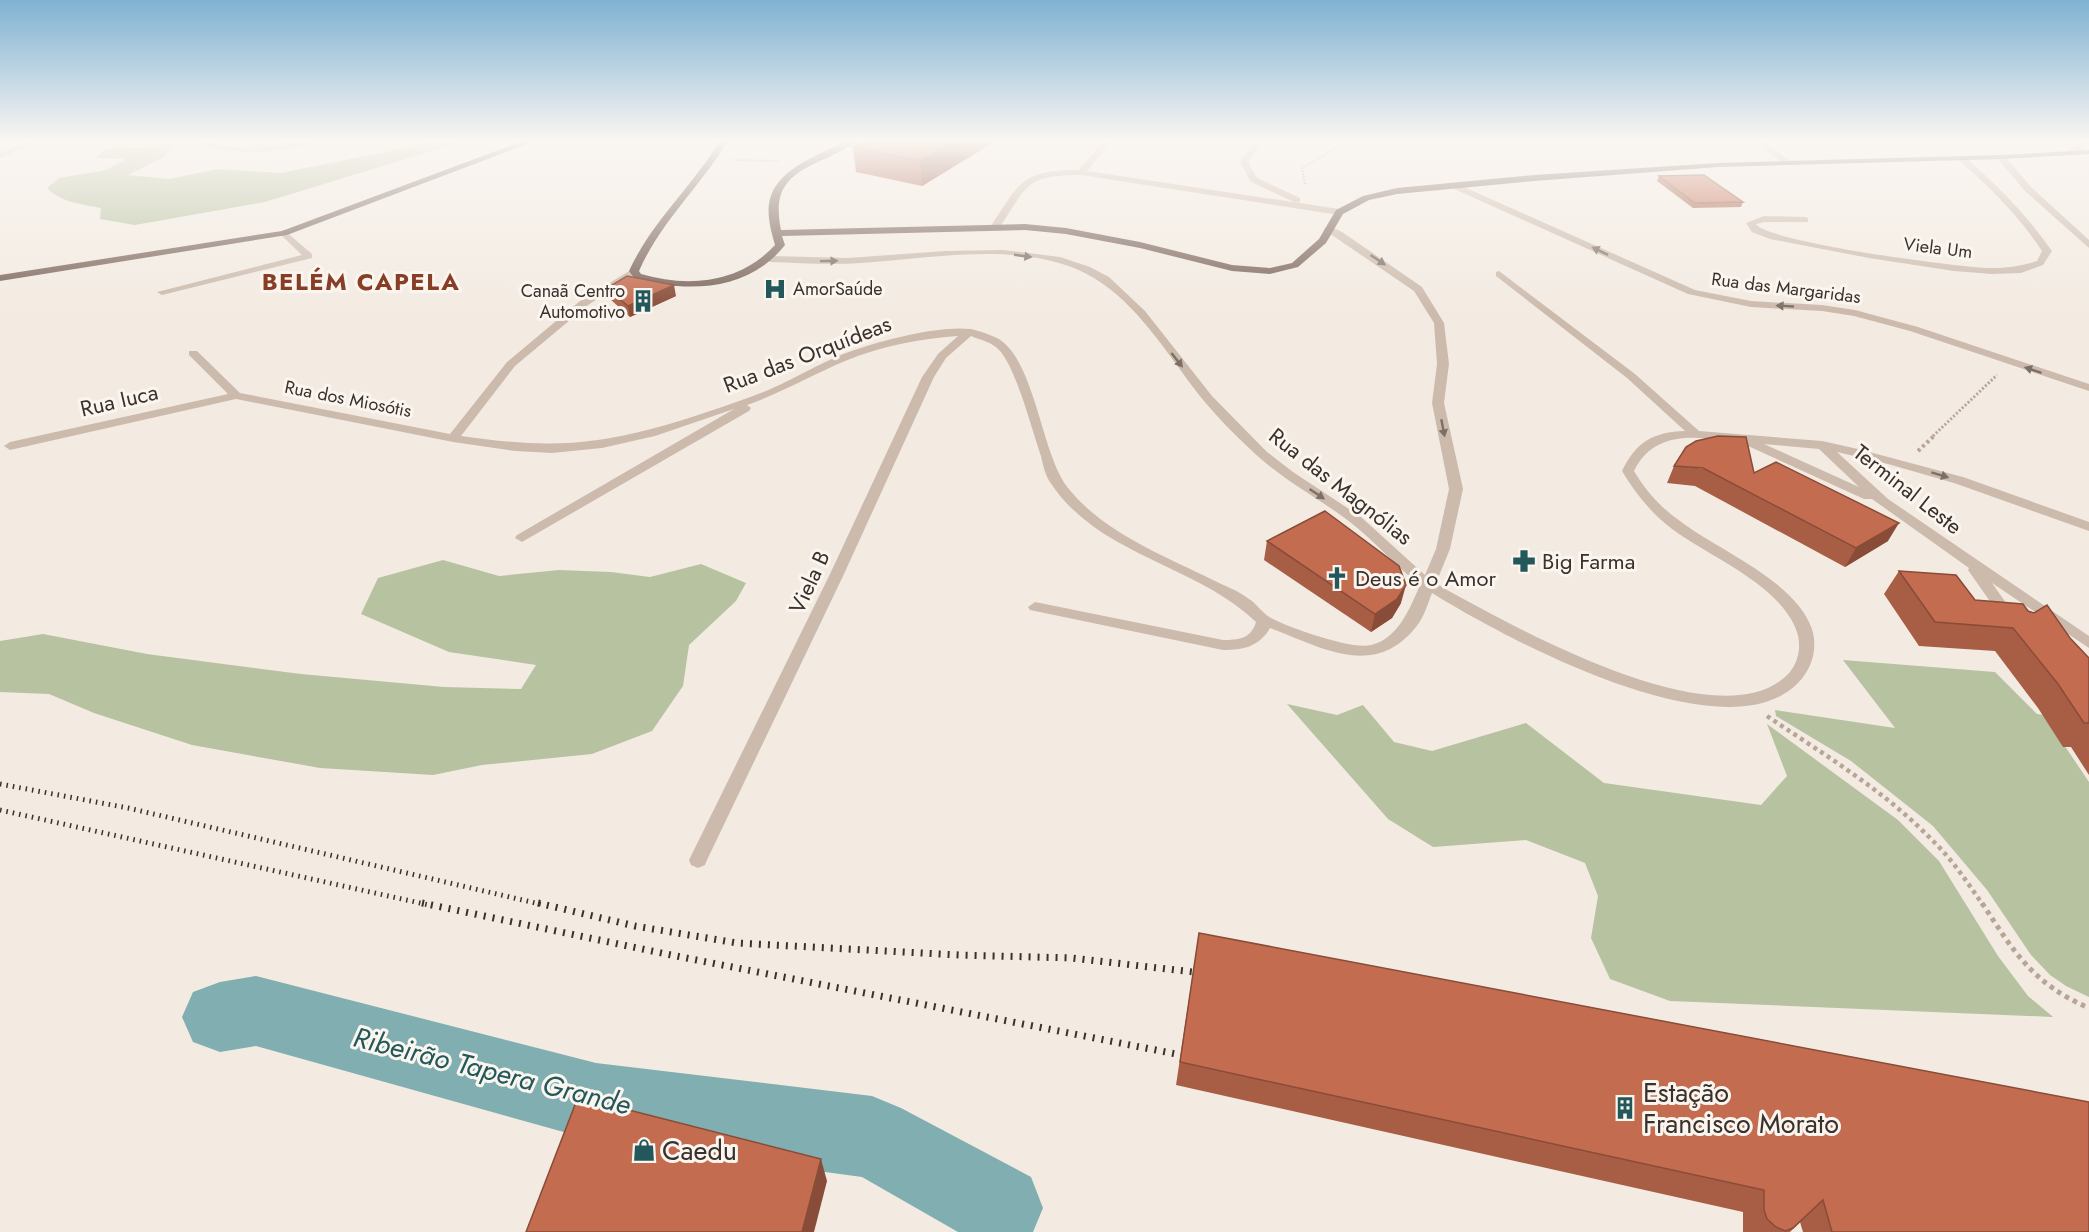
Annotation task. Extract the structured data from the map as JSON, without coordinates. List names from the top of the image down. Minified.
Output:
{"streets":{"street":["Viela Um","Rua das Margaridas","Rua das Orquídeas","Rua dos Miosótis","Rua Iuca","Rua das Magnólias","Terminal Leste","Viela B"]},"crossings":[["Rua das Orquídeas","Rua dos Miosótis"],["Rua das Orquídeas","Rua das Magnólias"],["Rua das Orquídeas","Viela B"],["Rua dos Miosótis","Rua Iuca"]],"one_way":["Rua das Magnólias"],"districts":["BELÉM CAPELA"],"water":["Ribeirão Tapera Grande"],"places":{"hospital":["AmorSaúde"],"building":["Canaã Centro Automotivo","Estação Francisco Morato"],"pharmacy":["Big Farma"],"church":["Deus é o Amor"],"shop":["Caedu"]}}
